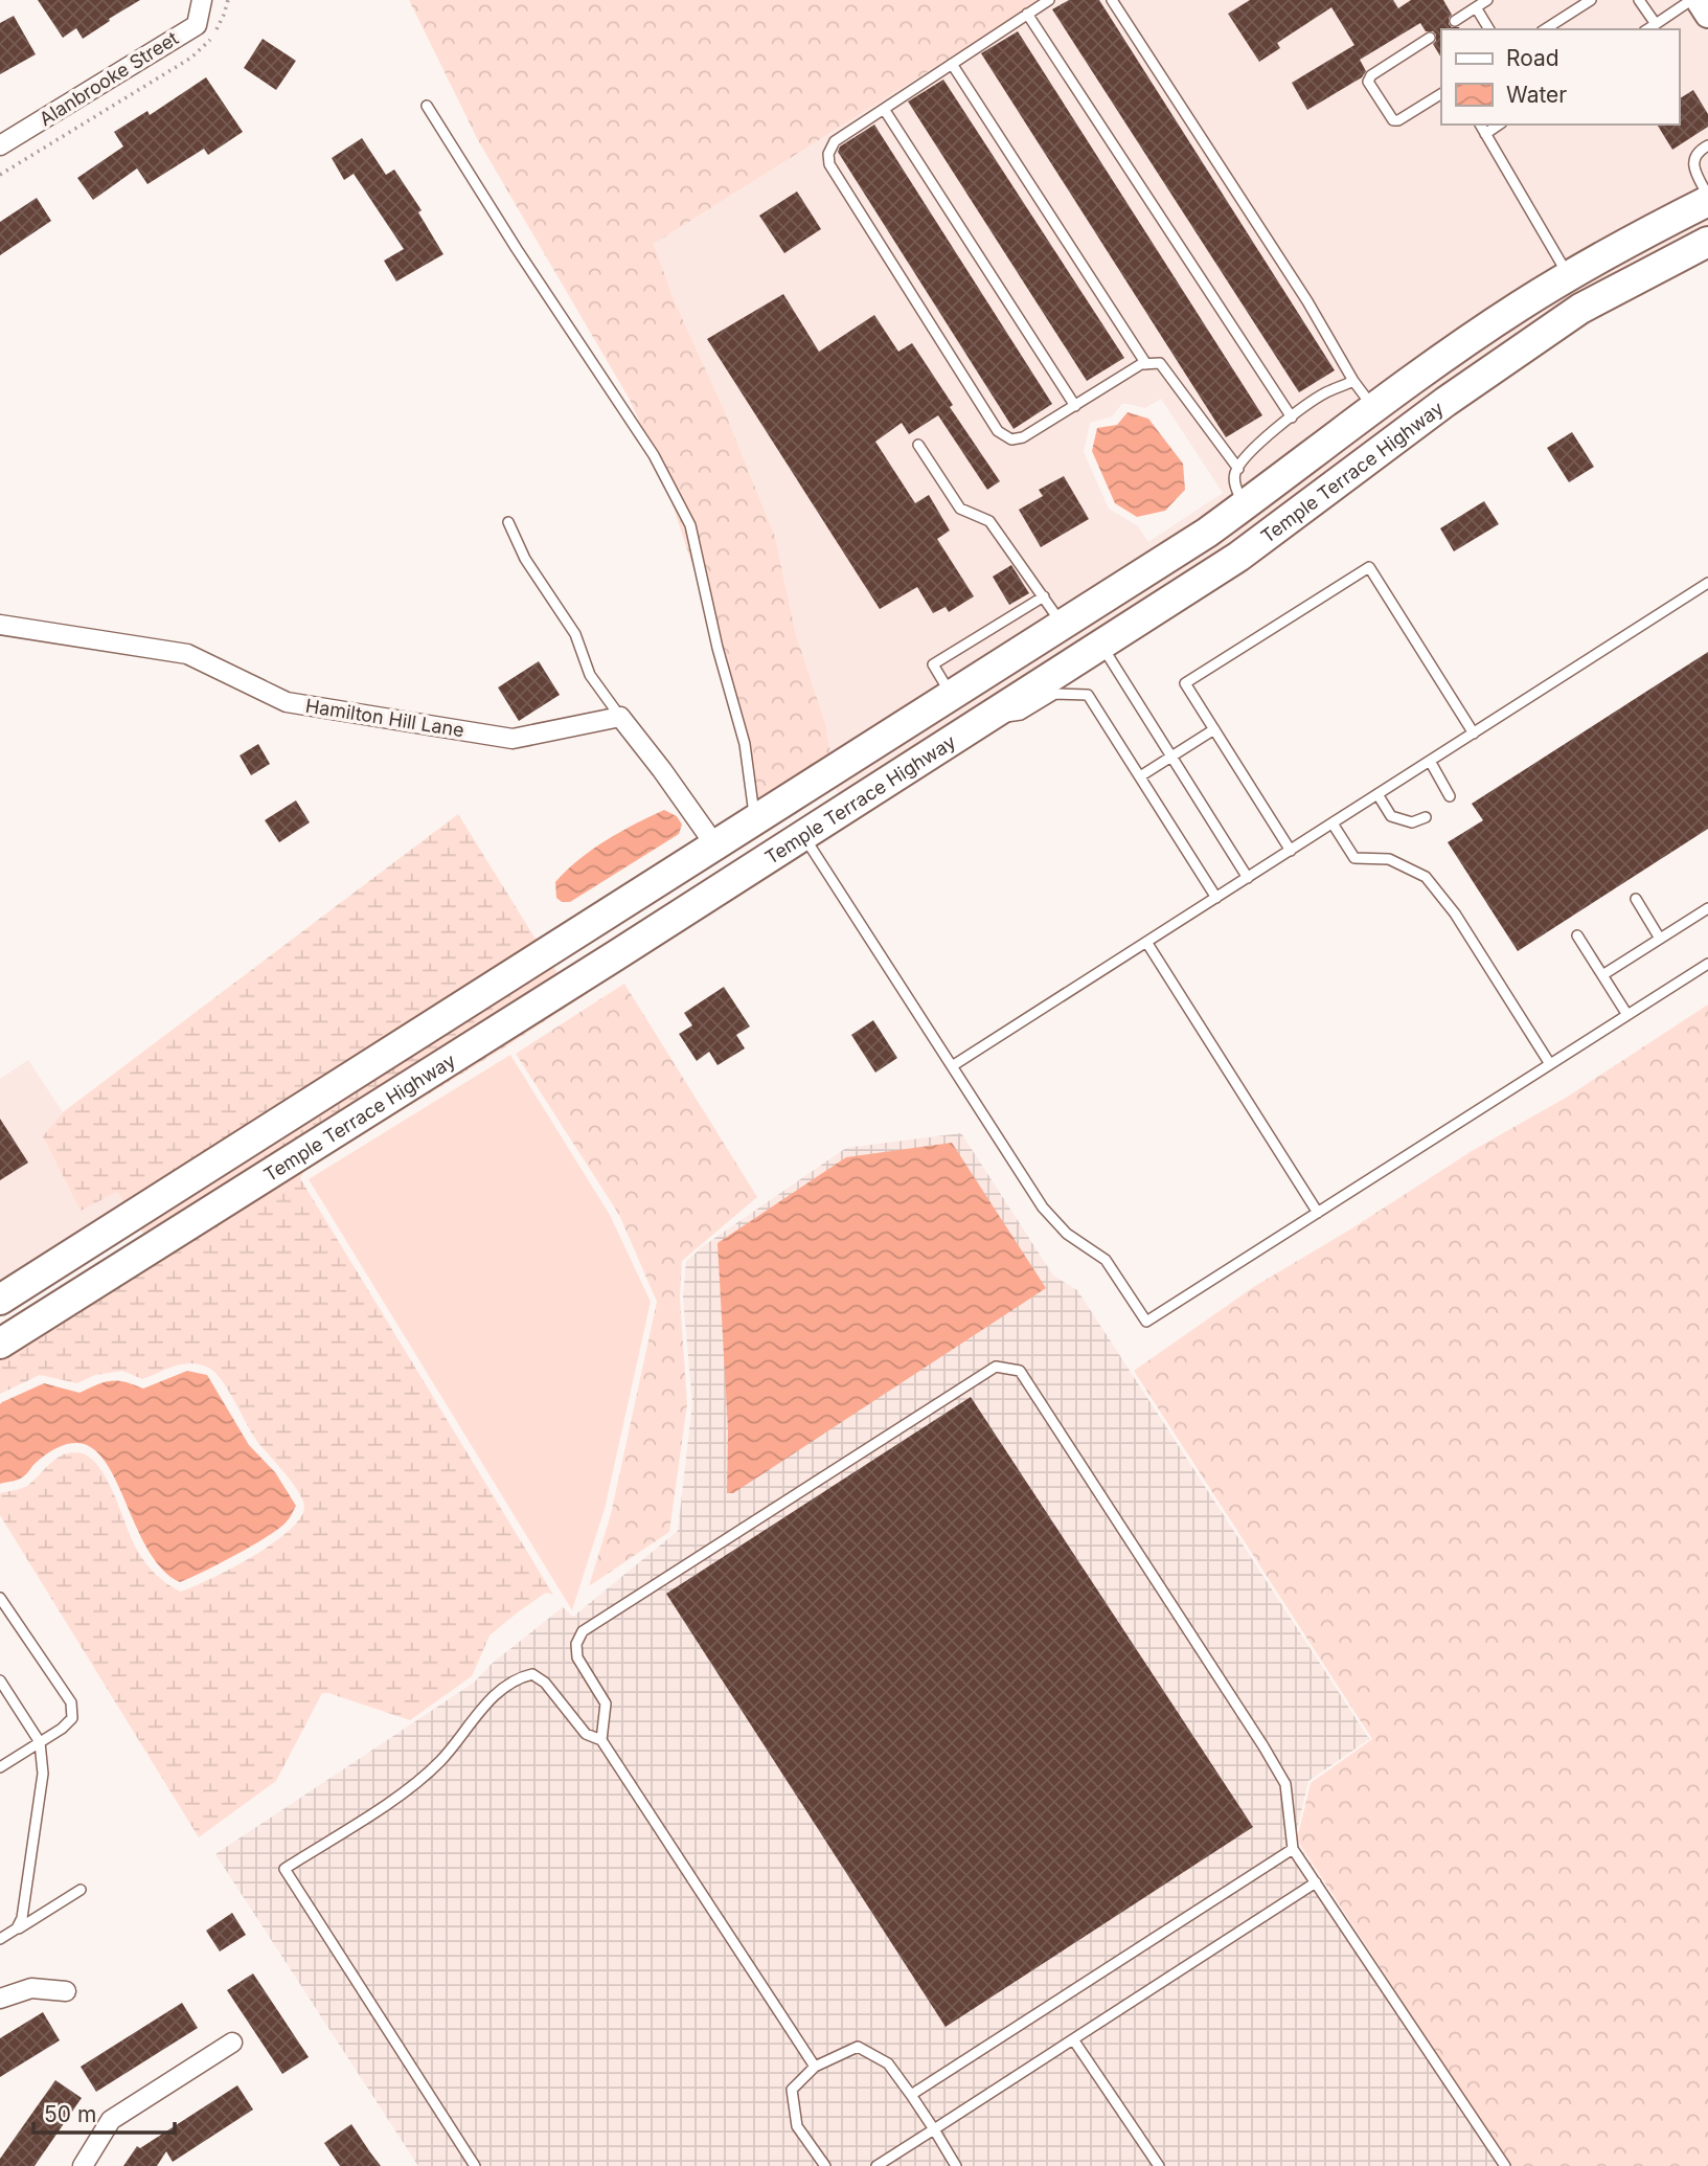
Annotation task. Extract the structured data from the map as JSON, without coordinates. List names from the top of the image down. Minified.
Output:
{"streets":{"main road":["Temple Terrace Highway"],"street":["Alanbrooke Street","Hamilton Hill Lane"]},"legend":["Road","Water"],"scale_bar":"50 m"}
